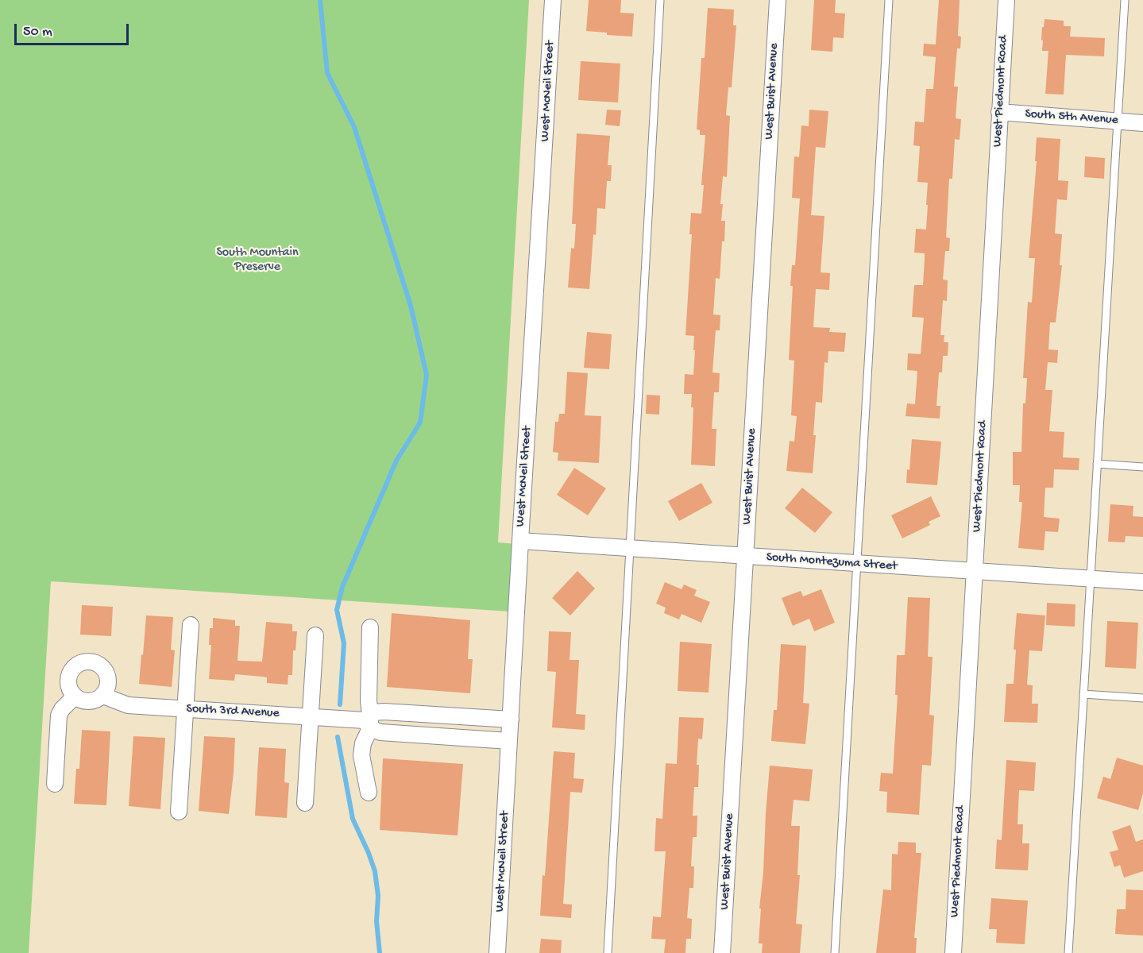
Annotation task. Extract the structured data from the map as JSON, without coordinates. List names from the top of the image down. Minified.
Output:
{"streets":{"street":["West McNeil Street","West Buist Avenue","West Piedmont Road","South 5th Avenue","South Montezuma Street","South 3rd Avenue"]},"crossings":[["West McNeil Street","South Montezuma Street"],["West McNeil Street","South 3rd Avenue"],["West Buist Avenue","South Montezuma Street"],["West Piedmont Road","South 5th Avenue"],["West Piedmont Road","South Montezuma Street"]],"parks":["South Mountain Preserve"],"scale_bar":"50 m"}
